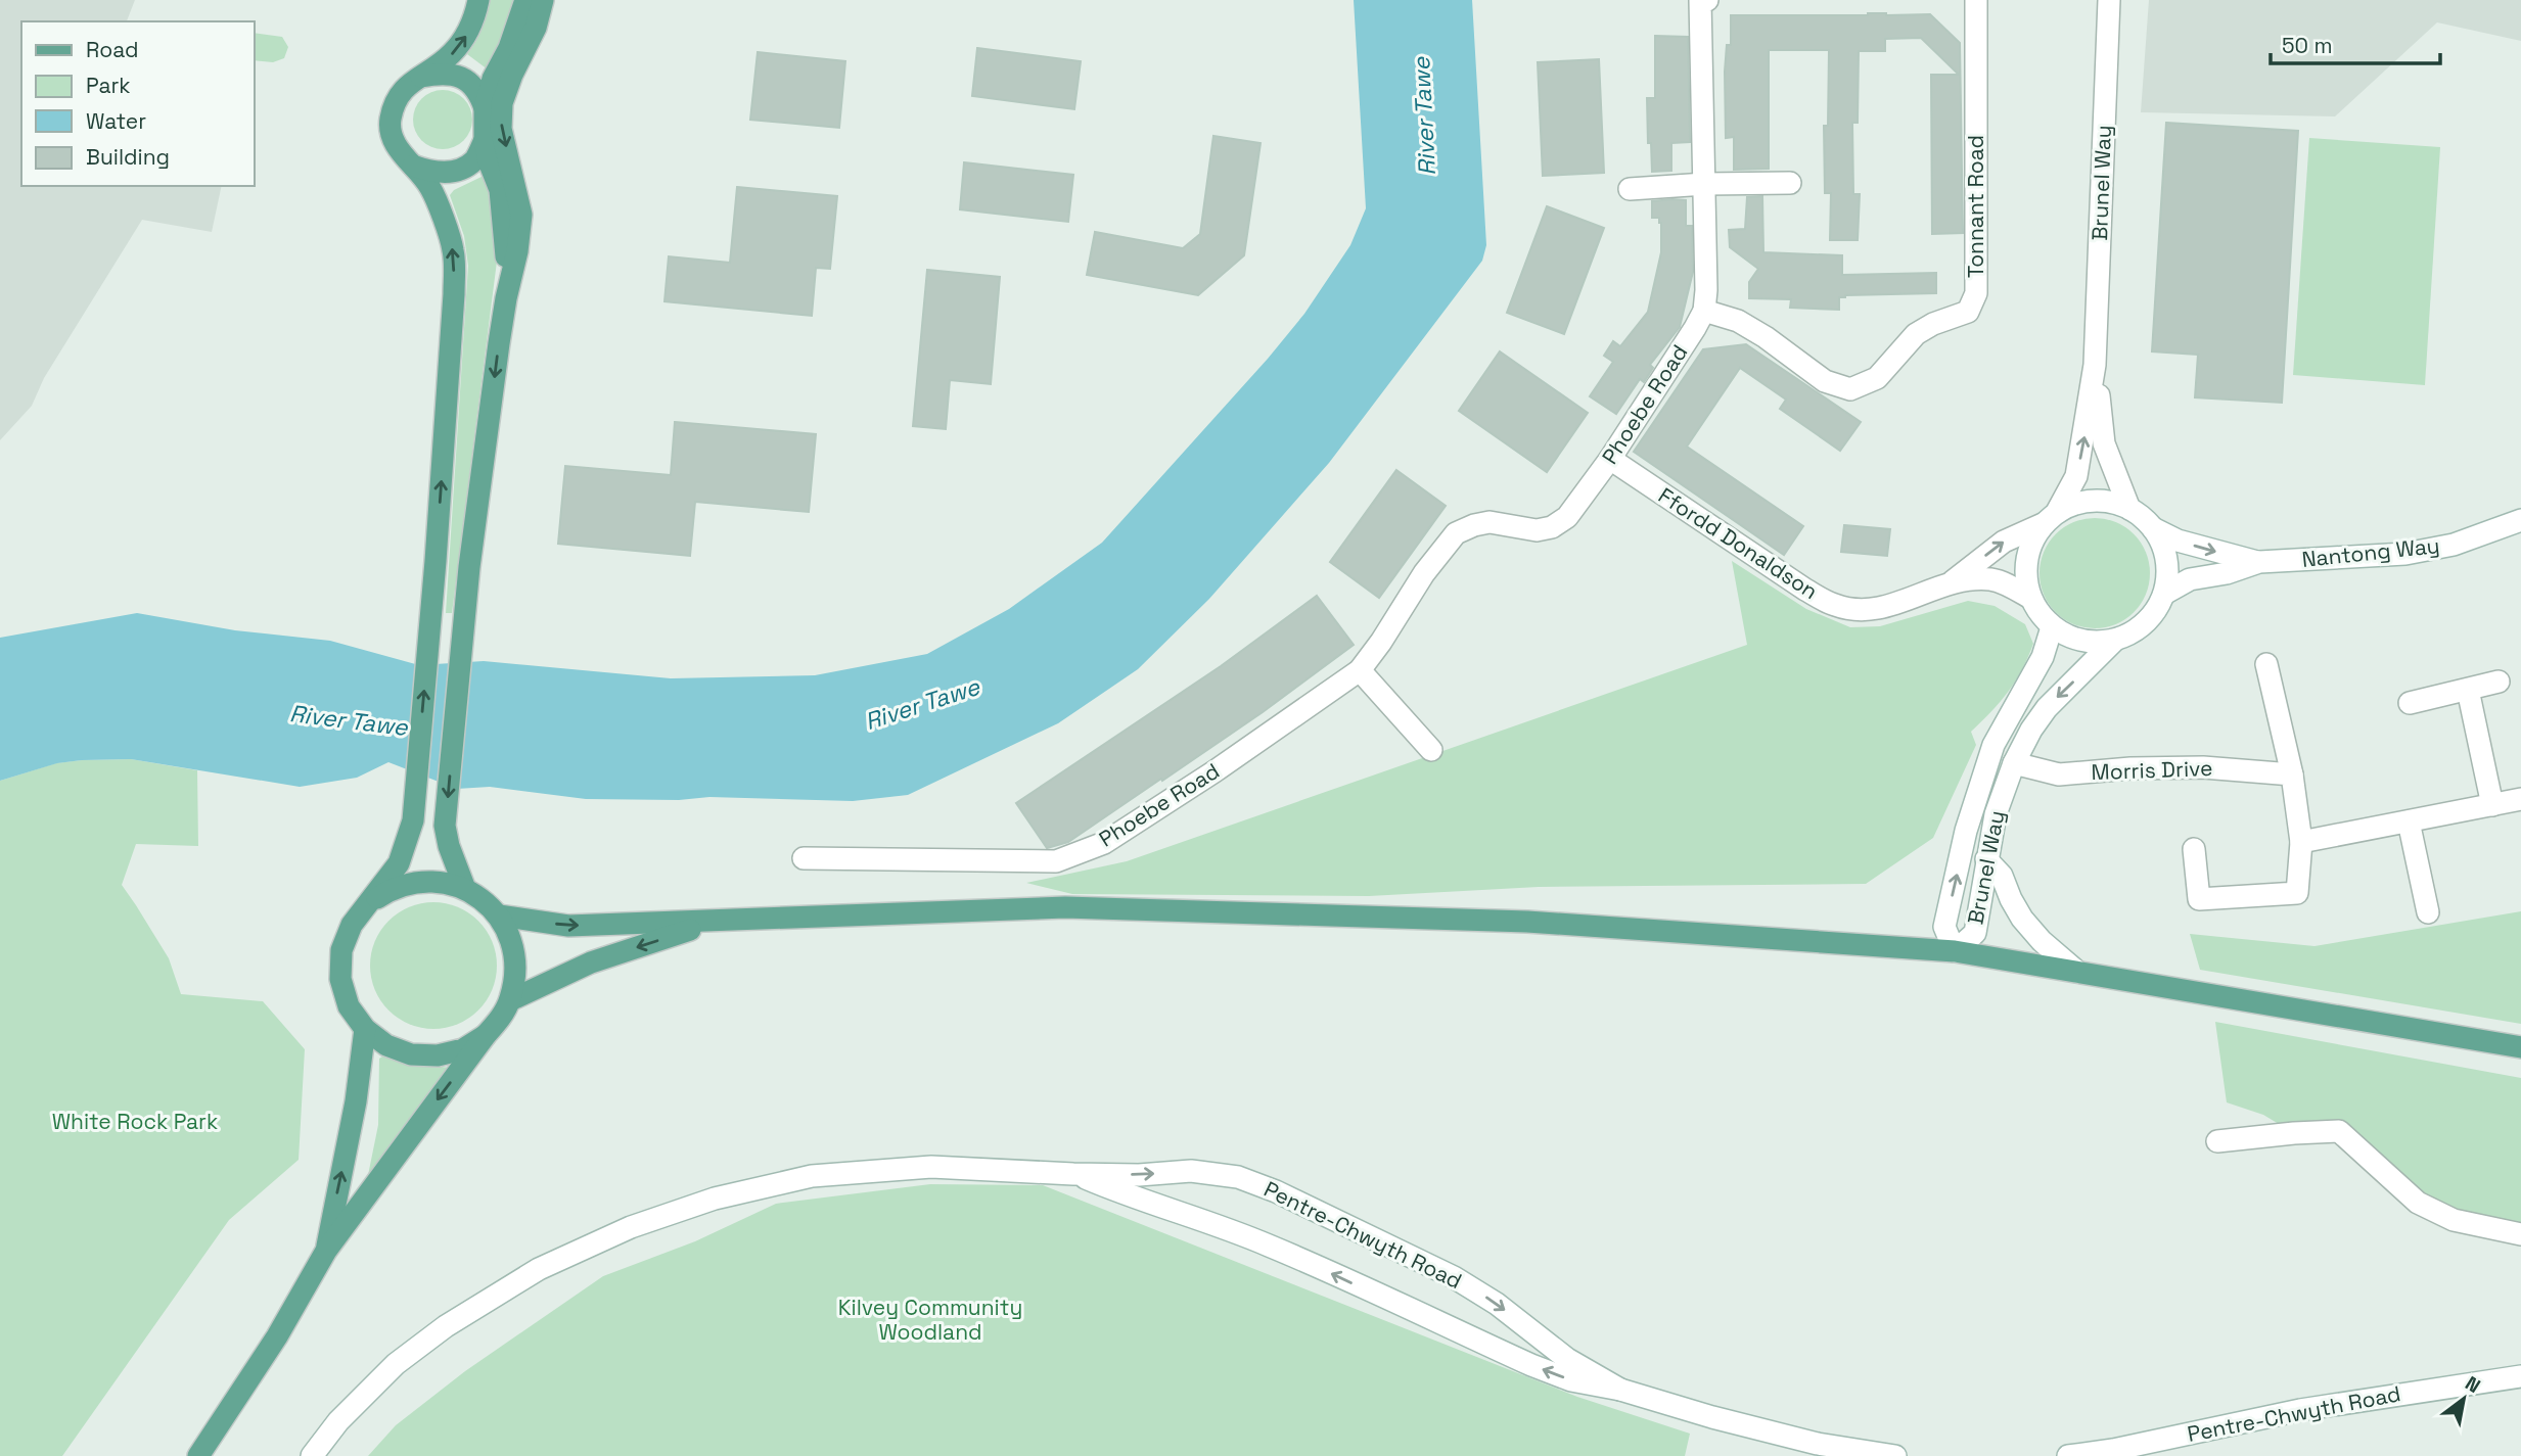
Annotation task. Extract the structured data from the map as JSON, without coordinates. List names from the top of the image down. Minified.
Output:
{"streets":{"street":["Brunel Way","Tonnant Road","Phoebe Road","Ffordd Donaldson","Nantong Way","Morris Drive","Pentre-Chwyth Road"]},"crossings":[["Brunel Way","Ffordd Donaldson"],["Brunel Way","Nantong Way"],["Brunel Way","Morris Drive"],["Tonnant Road","Phoebe Road"],["Phoebe Road","Ffordd Donaldson"],["Ffordd Donaldson","Nantong Way"]],"water":["River Tawe"],"parks":["White Rock Park","Kilvey Community Woodland"],"legend":["Road","Park","Water","Building"],"scale_bar":"50 m","north":"top right"}
